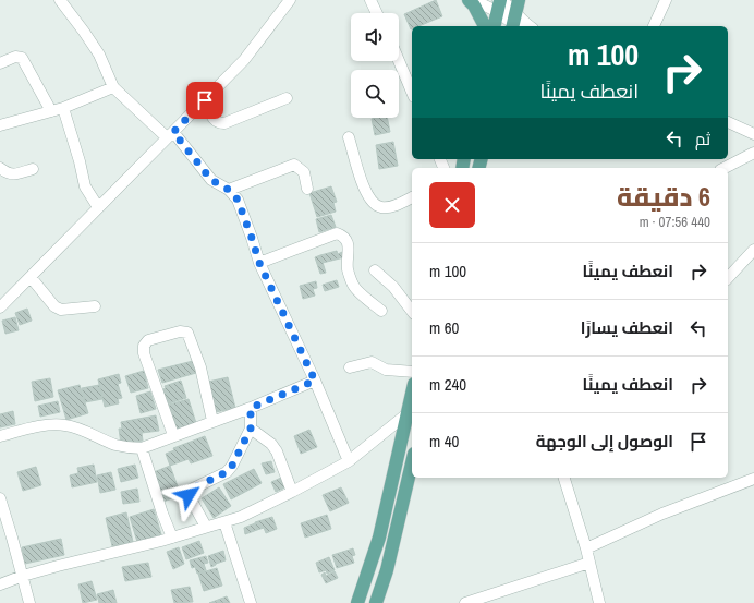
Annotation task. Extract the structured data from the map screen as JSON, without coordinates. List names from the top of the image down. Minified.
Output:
{"page":{"turn":["100 m","انعطف يمينًا"],"then":"ثم","heading":["6 دقيقة","440 m · 07:56"],"list":[{"name":"انعطف يمينًا","value":"100 m"},{"name":"انعطف يسارًا","value":"60 m"},{"name":"انعطف يمينًا","value":"240 m"},{"name":"الوصول إلى الوجهة","value":"40 m"}]}}
